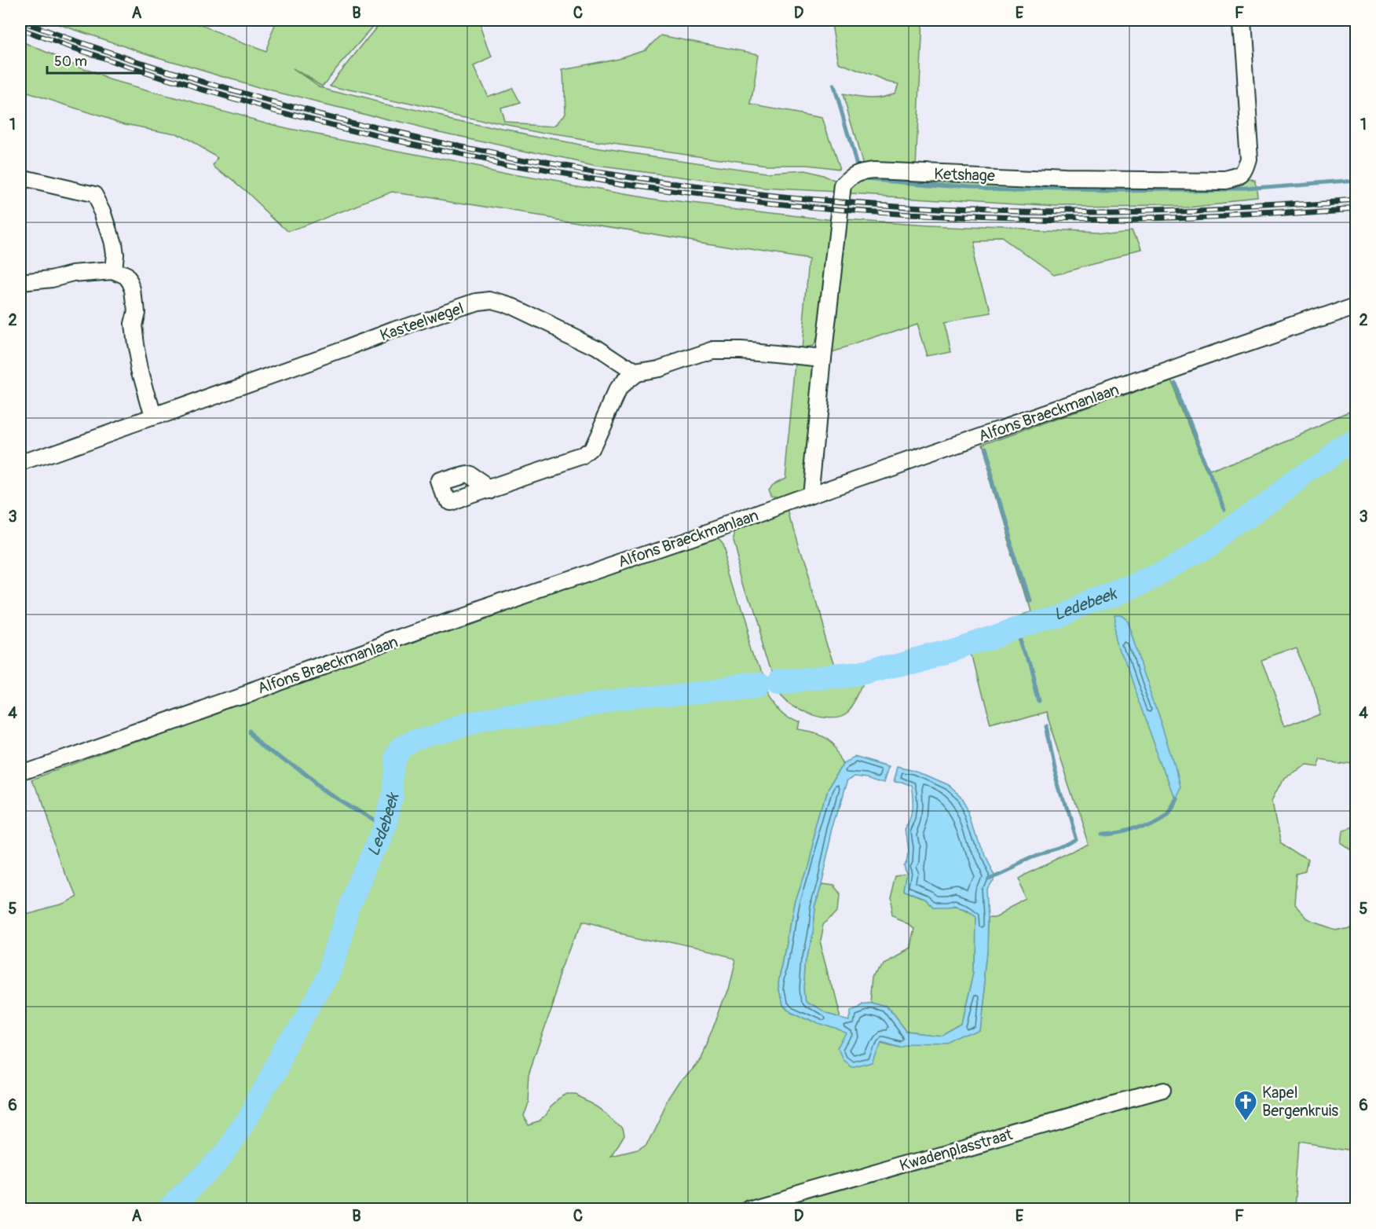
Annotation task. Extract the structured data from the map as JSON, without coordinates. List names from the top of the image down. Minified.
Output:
{"streets":{"street":["Ketshage","Kasteelwegel","Alfons Braeckmanlaan","Kwadenplasstraat"]},"crossings":[["Ketshage","Alfons Braeckmanlaan"]],"water":["Ledebeek"],"places":{"church":["Kapel Bergenkruis"]},"scale_bar":"50 m","grid":{"columns":["A","B","C","D","E","F"],"rows":["1","2","3","4","5","6"]}}
